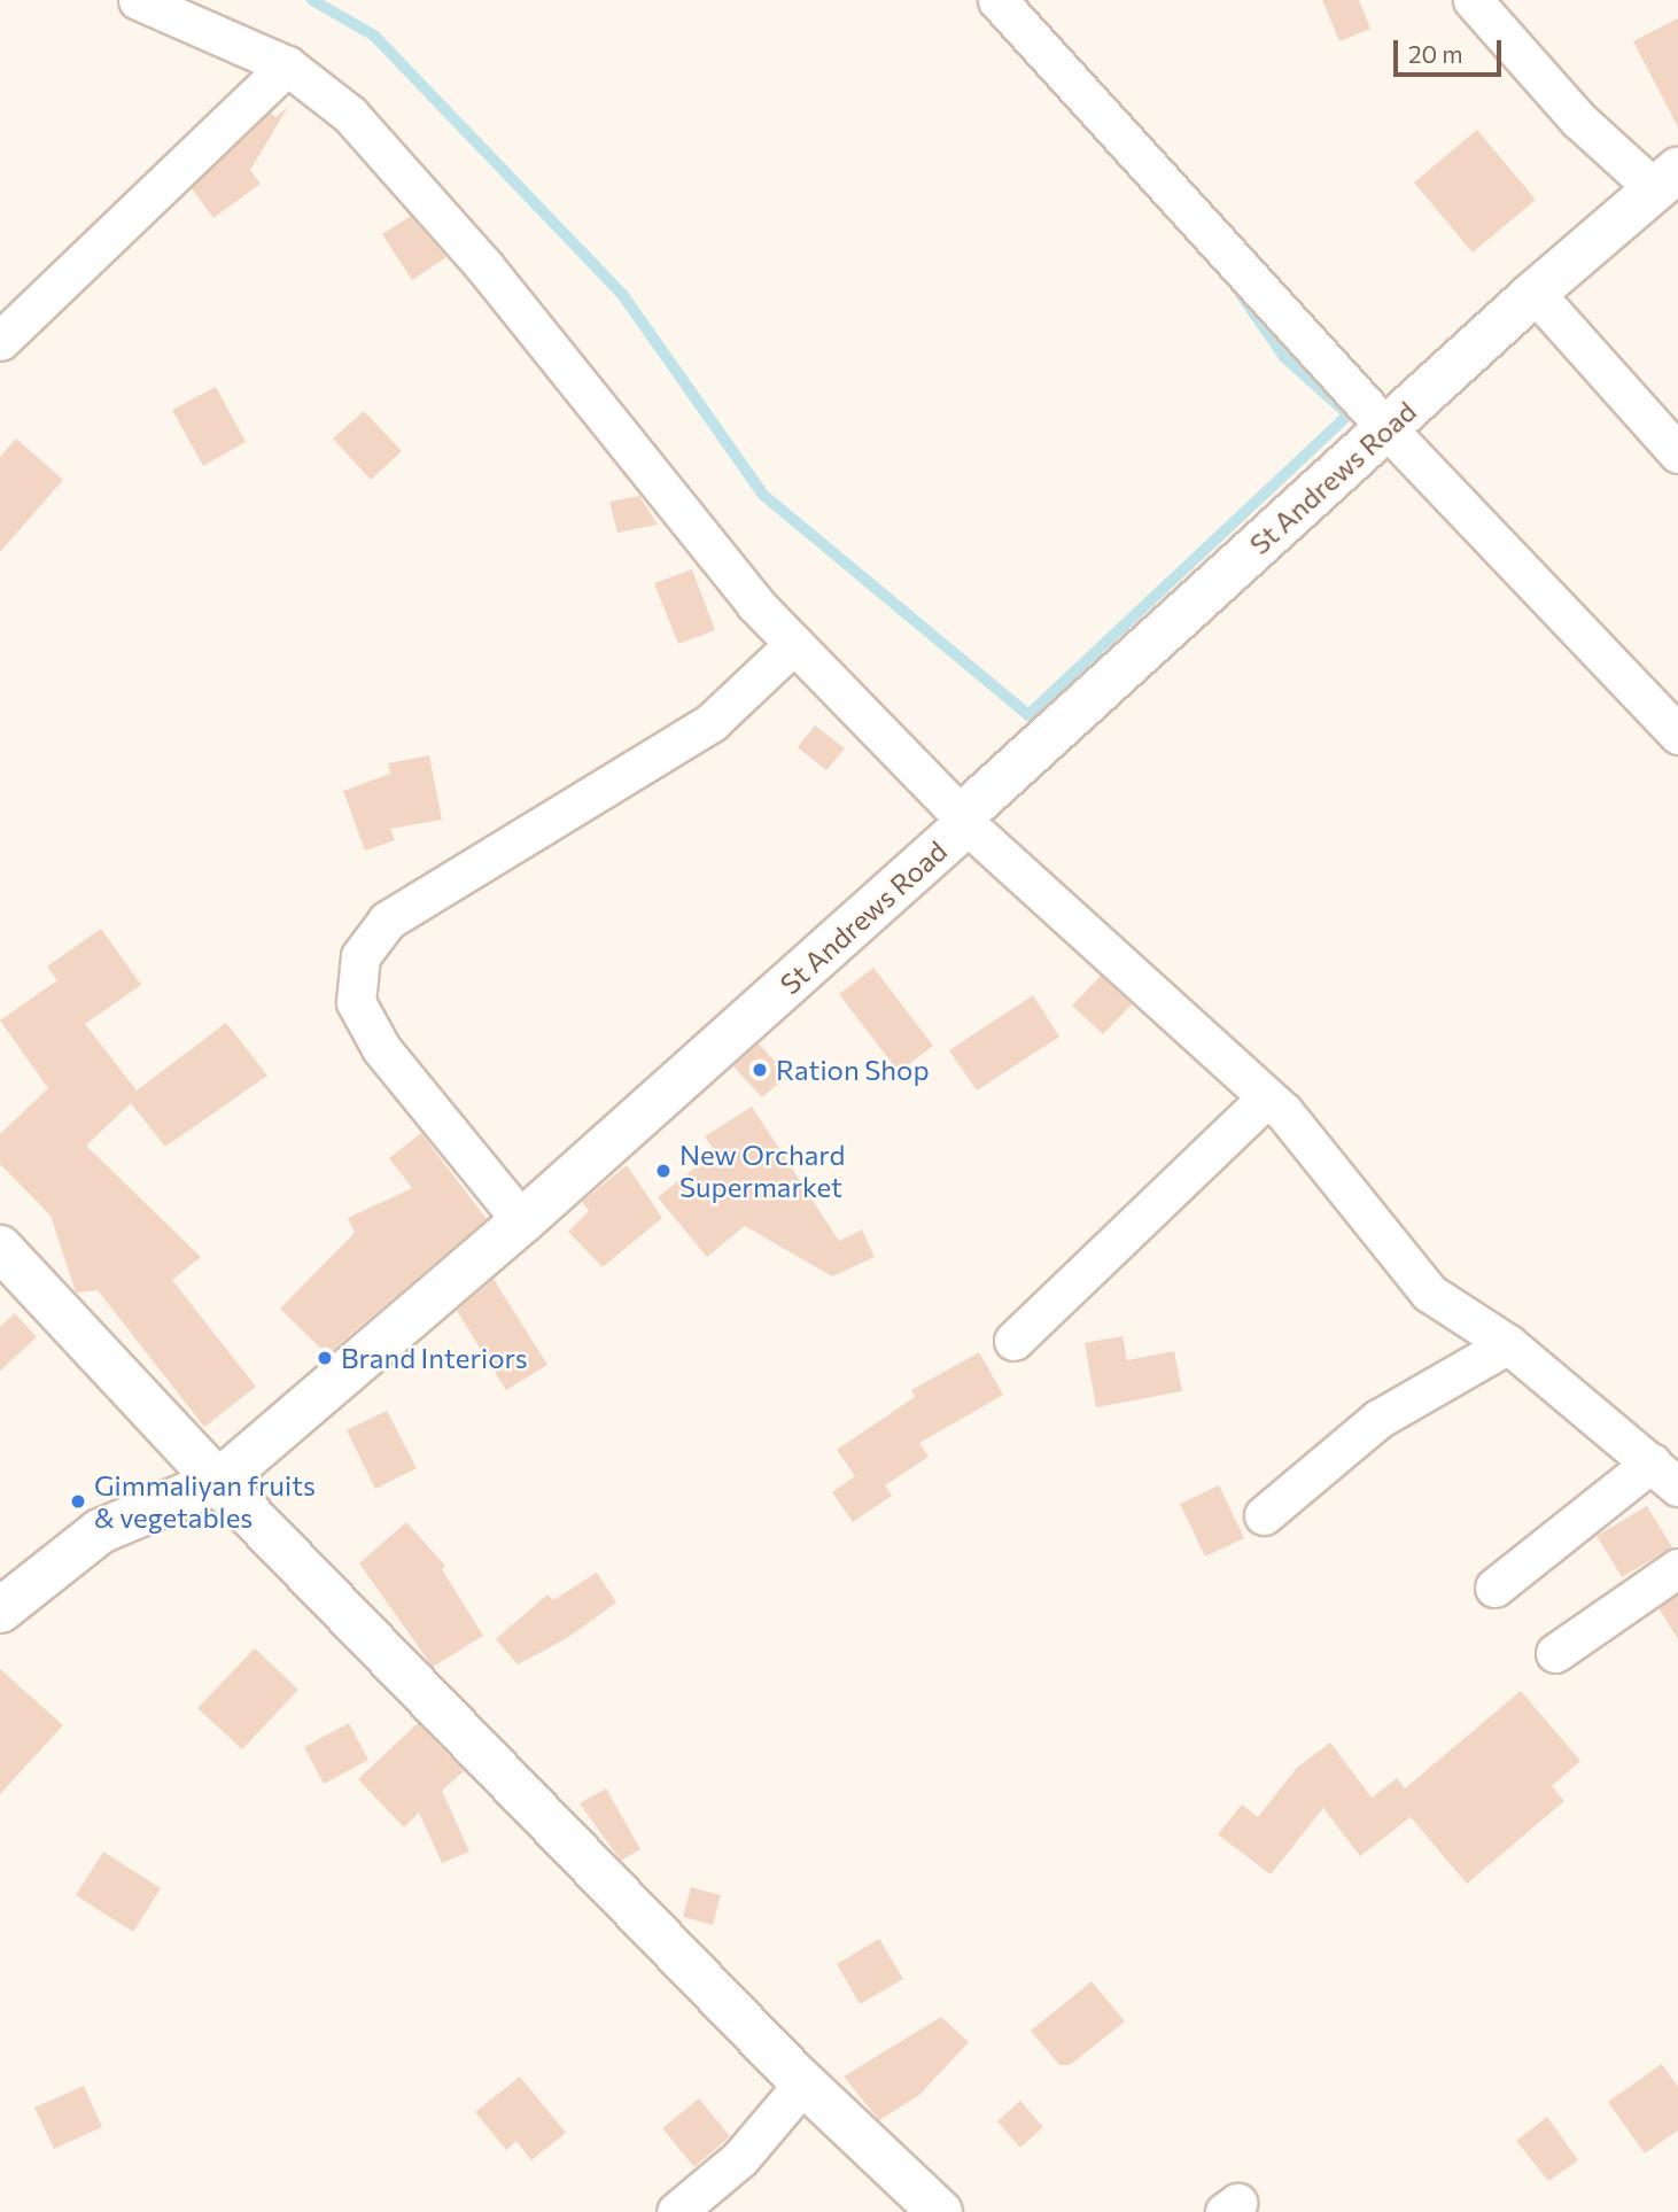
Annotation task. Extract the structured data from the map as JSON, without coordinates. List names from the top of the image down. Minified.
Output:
{"streets":{"main road":["St Andrews Road"]},"places":["Ration Shop","New Orchard Supermarket","Brand Interiors","Gimmaliyan fruits & vegetables"],"scale_bar":"20 m"}
